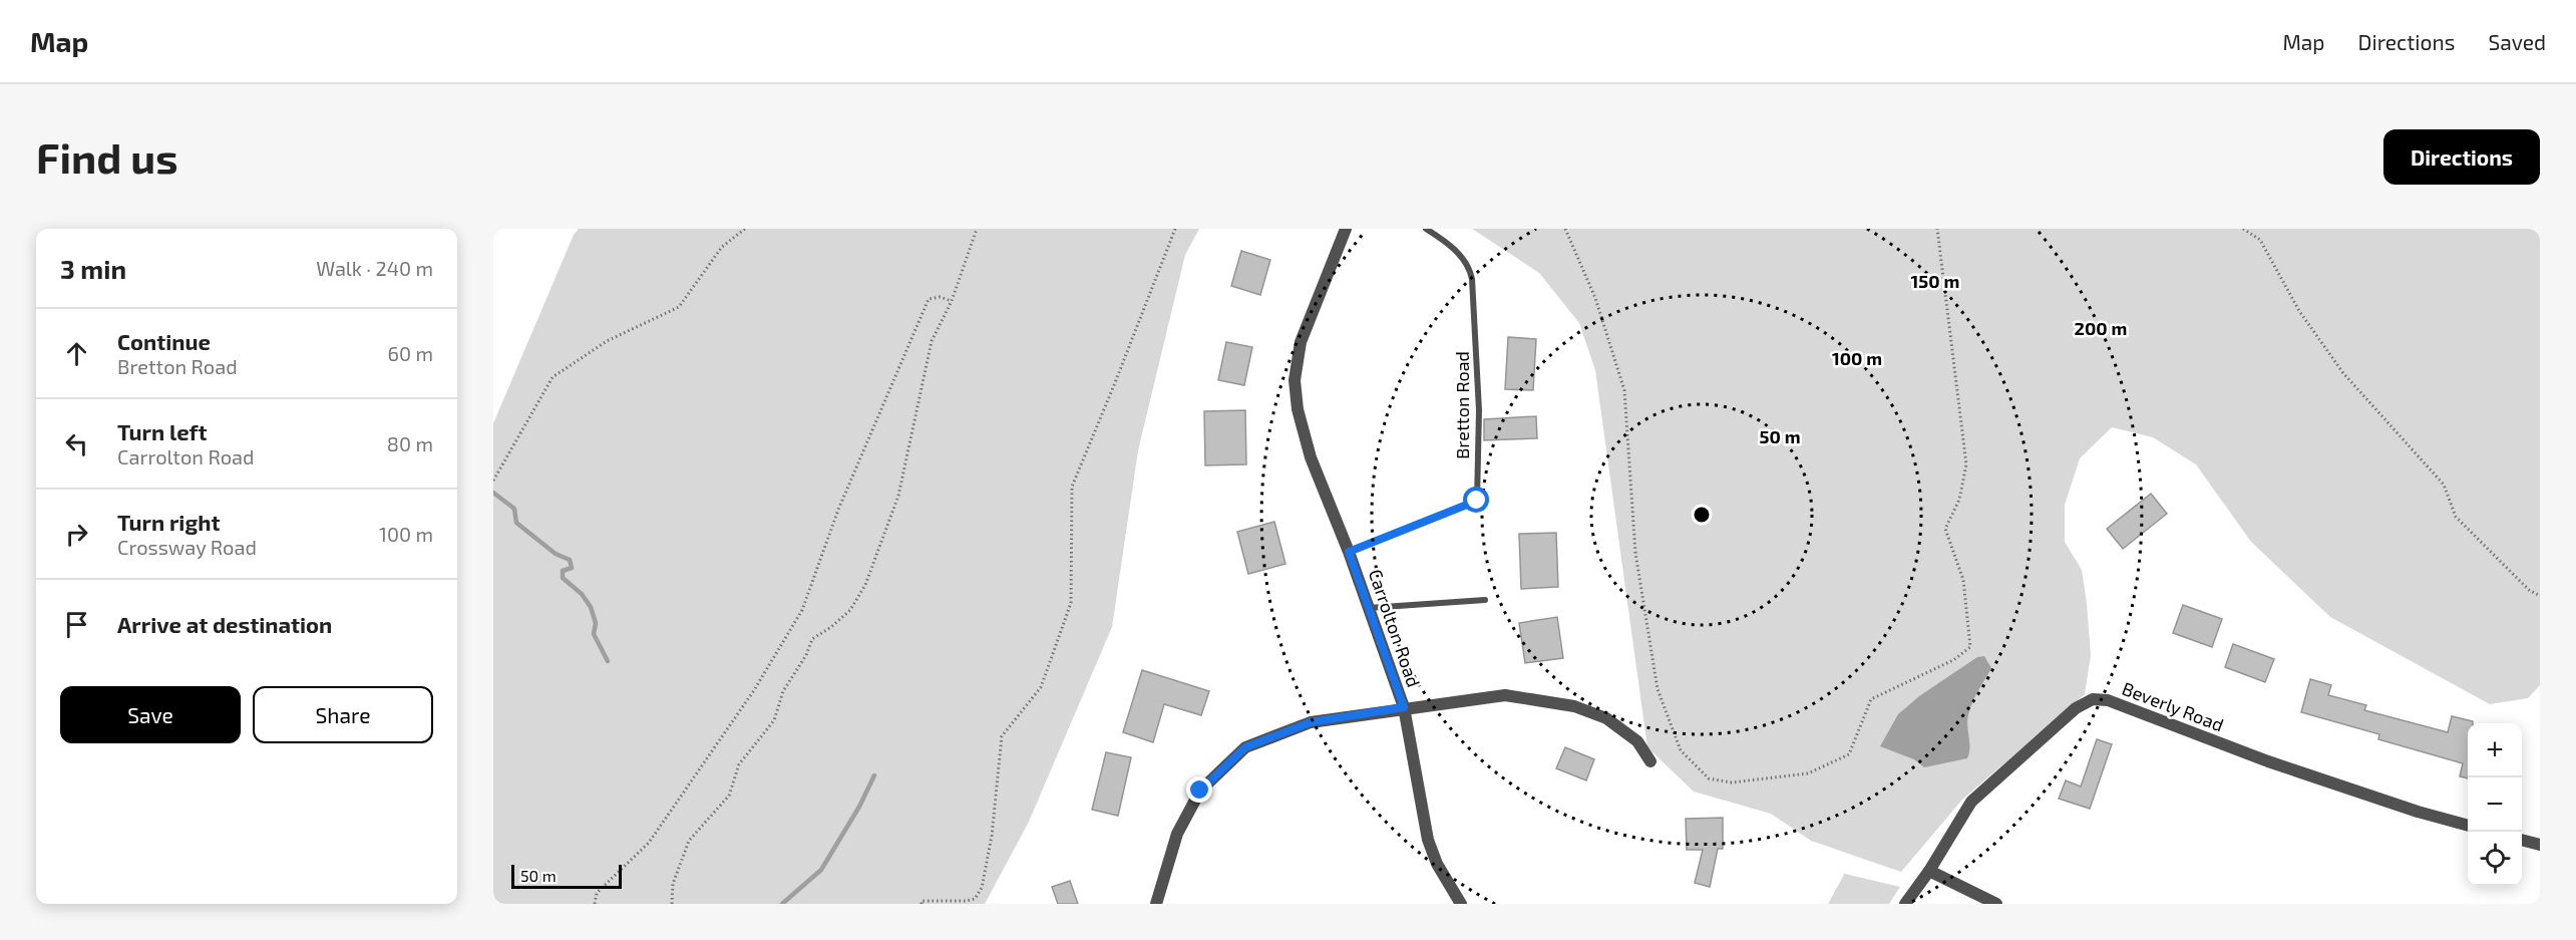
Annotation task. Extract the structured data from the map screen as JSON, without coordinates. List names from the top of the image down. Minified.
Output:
{"streets":{"street":["Carrolton Road","Beverly Road"],"lane":["Bretton Road"]},"crossings":[["Bretton Road","Carrolton Road"]],"scale_bar":"50 m","page":{"header":"Map","nav":["Map","Directions","Saved"],"buttons":["Directions",["Save","Share"]],"title":"Find us","heading":["3 min","Walk · 240 m"],"list":[["Continue","Bretton Road","60 m"],["Turn left","Carrolton Road","80 m"],["Turn right","Crossway Road","100 m"],"Arrive at destination"],"map_buttons":["+","−"],"scale":"50 m"},"rings":["150 m","200 m","100 m","50 m"]}
